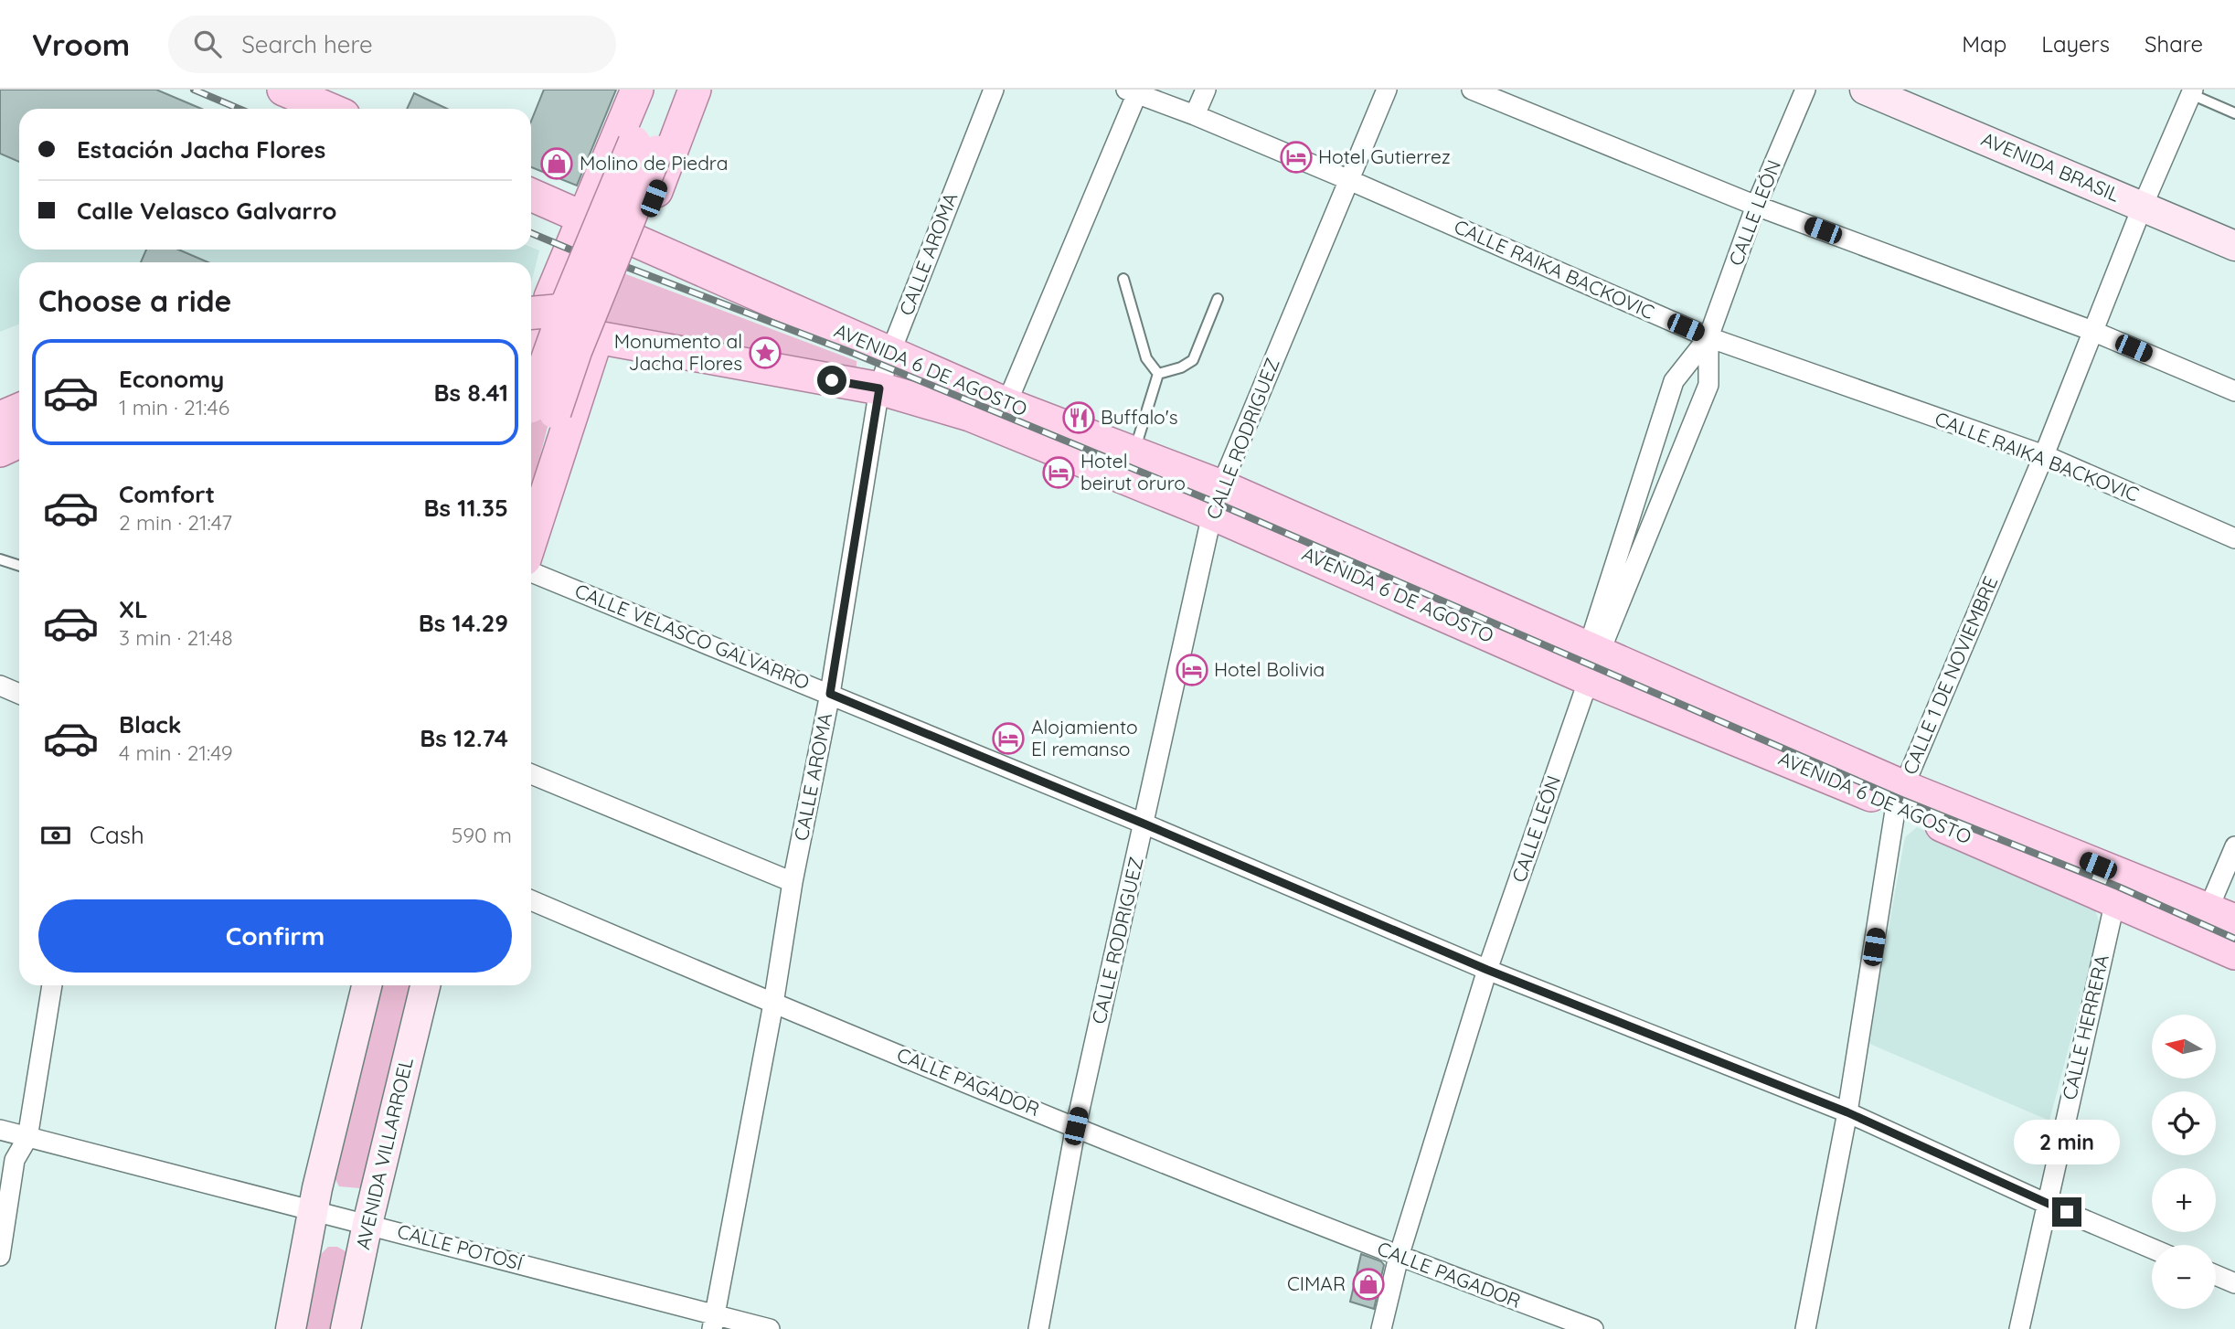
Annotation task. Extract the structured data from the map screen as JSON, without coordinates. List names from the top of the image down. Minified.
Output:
{"streets":{"main road":["AVENIDA BRASIL","AVENIDA 6 DE AGOSTO","AVENIDA VILLARROEL"],"street":["CALLE LEÓN","CALLE AROMA","CALLE RAIKA BACKOVIC","CALLE RODRIGUEZ","CALLE VELASCO GALVARRO","CALLE 1 DE NOVIEMBRE","CALLE HERRERA","CALLE PAGADOR","CALLE POTOSÍ"]},"crossings":[["AVENIDA BRASIL","CALLE 1 DE NOVIEMBRE"],["CALLE LEÓN","CALLE RAIKA BACKOVIC"],["CALLE LEÓN","AVENIDA 6 DE AGOSTO"],["CALLE LEÓN","CALLE VELASCO GALVARRO"],["CALLE LEÓN","CALLE PAGADOR"],["CALLE AROMA","AVENIDA 6 DE AGOSTO"],["CALLE AROMA","CALLE VELASCO GALVARRO"],["CALLE AROMA","CALLE PAGADOR"],["CALLE AROMA","CALLE POTOSÍ"],["CALLE RAIKA BACKOVIC","CALLE RODRIGUEZ"],["CALLE RAIKA BACKOVIC","CALLE 1 DE NOVIEMBRE"],["AVENIDA 6 DE AGOSTO","CALLE RODRIGUEZ"],["AVENIDA 6 DE AGOSTO","CALLE 1 DE NOVIEMBRE"],["AVENIDA 6 DE AGOSTO","CALLE HERRERA"],["CALLE RODRIGUEZ","CALLE VELASCO GALVARRO"],["CALLE RODRIGUEZ","CALLE PAGADOR"],["CALLE VELASCO GALVARRO","CALLE 1 DE NOVIEMBRE"],["CALLE VELASCO GALVARRO","CALLE HERRERA"],["AVENIDA VILLARROEL","CALLE POTOSÍ"]],"places":{"hotel":["Hotel Gutierrez","Hotel beirut oruro","Hotel Bolivia","Alojamiento El remanso"],"shop":["Molino de Piedra","CIMAR"],"place":["Monumento al Jacha Flores"],"restaurant":["Buffalo's"]},"north":"left","page":{"header":"Vroom","search":"Search here","nav":["Map","Layers","Share"],"banner":["Estación Jacha Flores","Calle Velasco Galvarro"],"heading":"Choose a ride","list":[{"name":"Economy","note":"1 min · 21:46","value":"Bs 8.41"},{"name":"Comfort","note":"2 min · 21:47","value":"Bs 11.35"},{"name":"XL","note":"3 min · 21:48","value":"Bs 14.29"},{"name":"Black","note":"4 min · 21:49","value":"Bs 12.74"}],"pay":["Cash","590 m"],"buttons":"Confirm","map_buttons":["+","−"],"bubble":"2 min"}}
